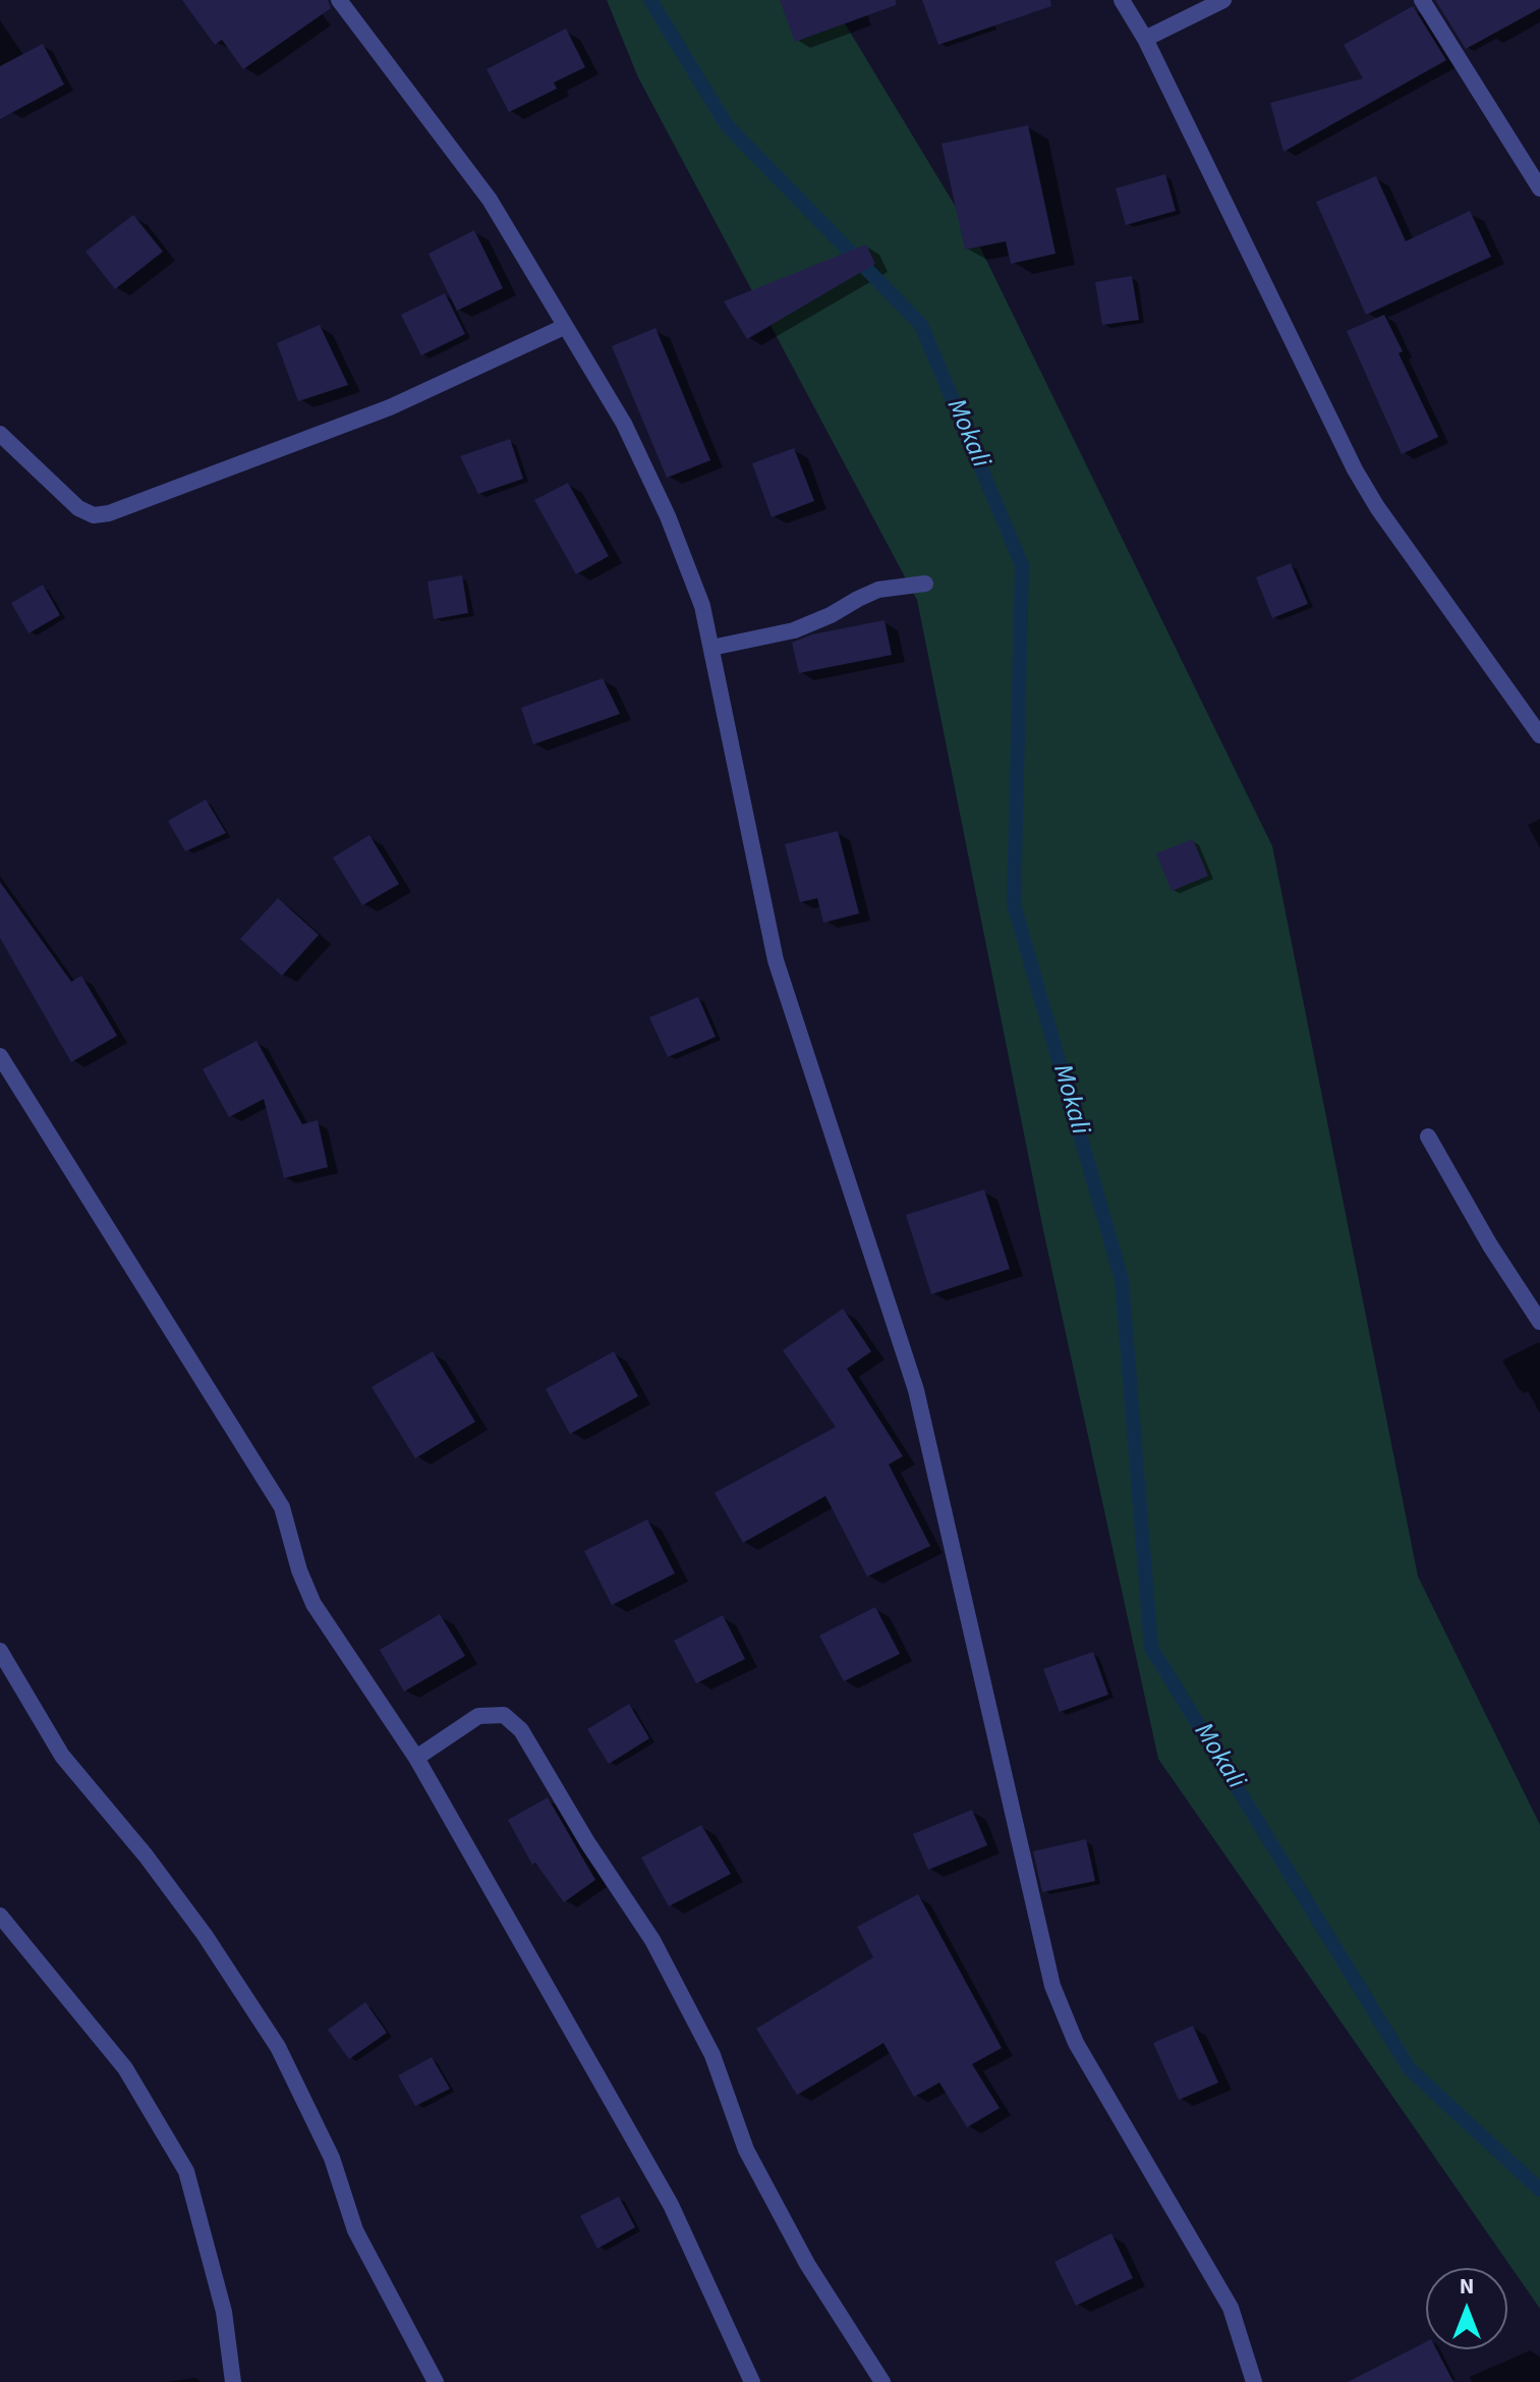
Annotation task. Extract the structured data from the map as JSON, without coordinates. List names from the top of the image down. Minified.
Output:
{"water":["Mokali"],"north":"top"}
